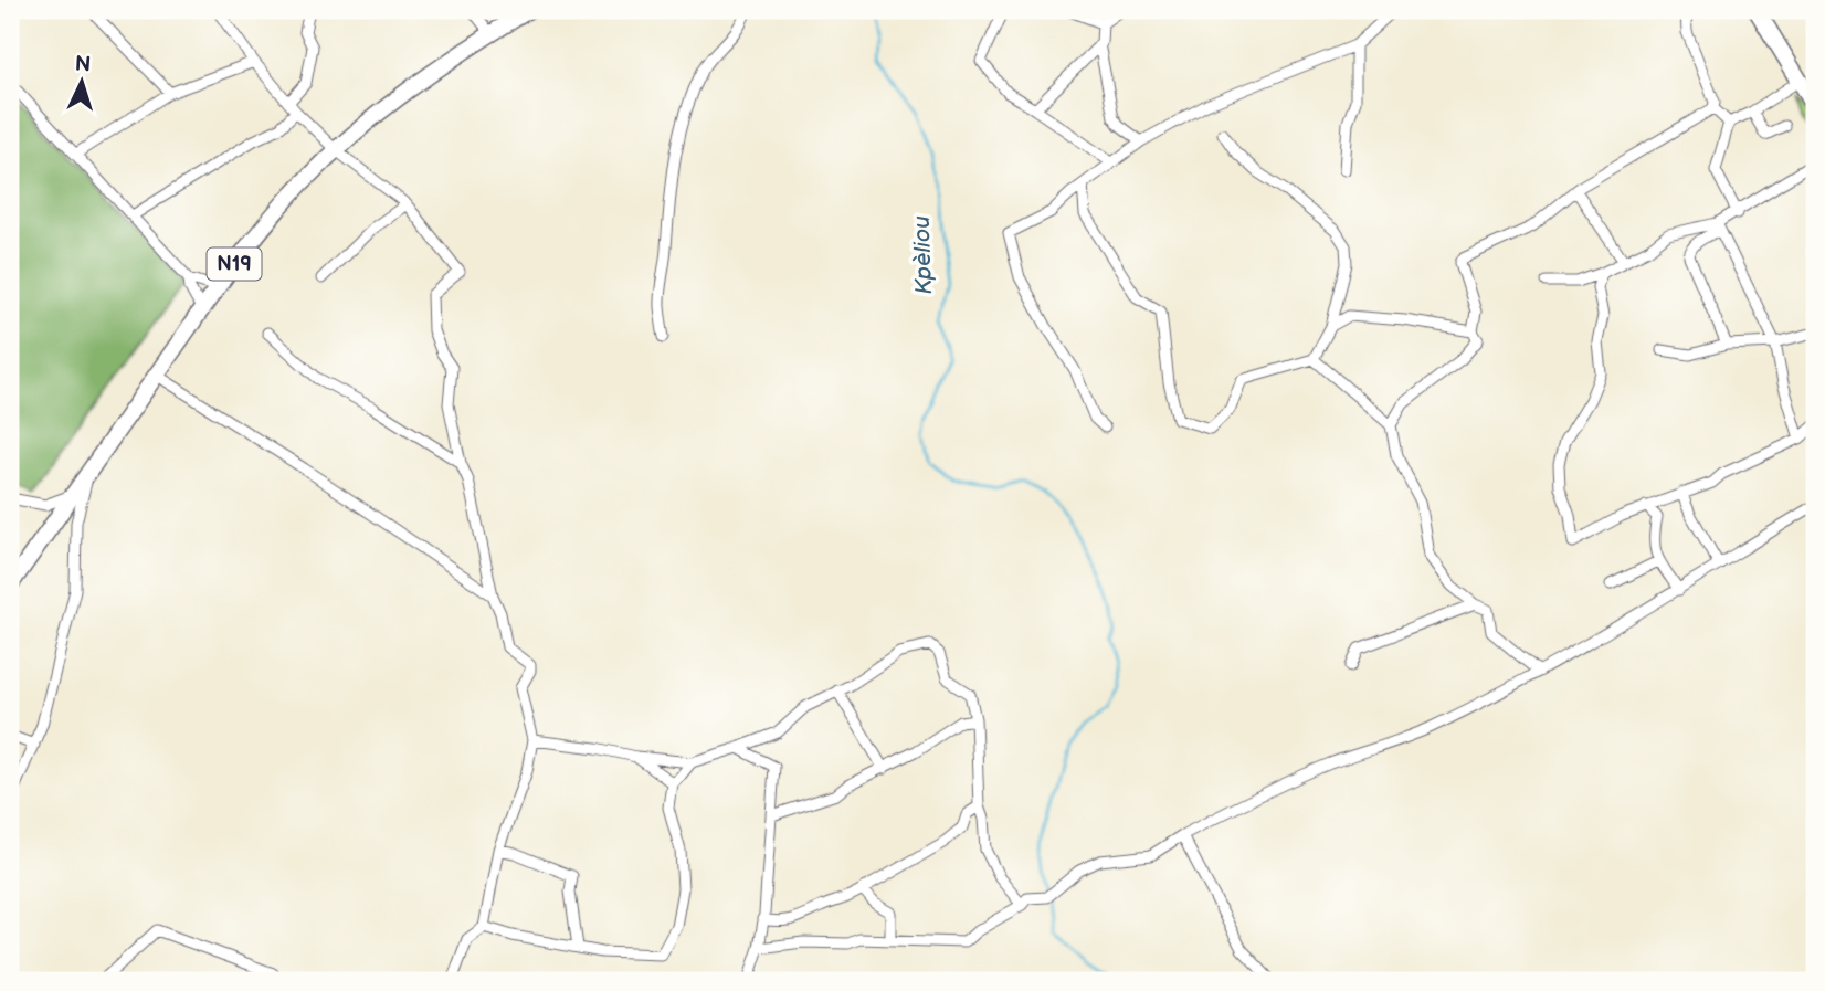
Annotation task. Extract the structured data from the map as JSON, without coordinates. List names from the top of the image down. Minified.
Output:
{"streets":{"main road":["N19"]},"water":["Kpèliou"],"north":"top"}
